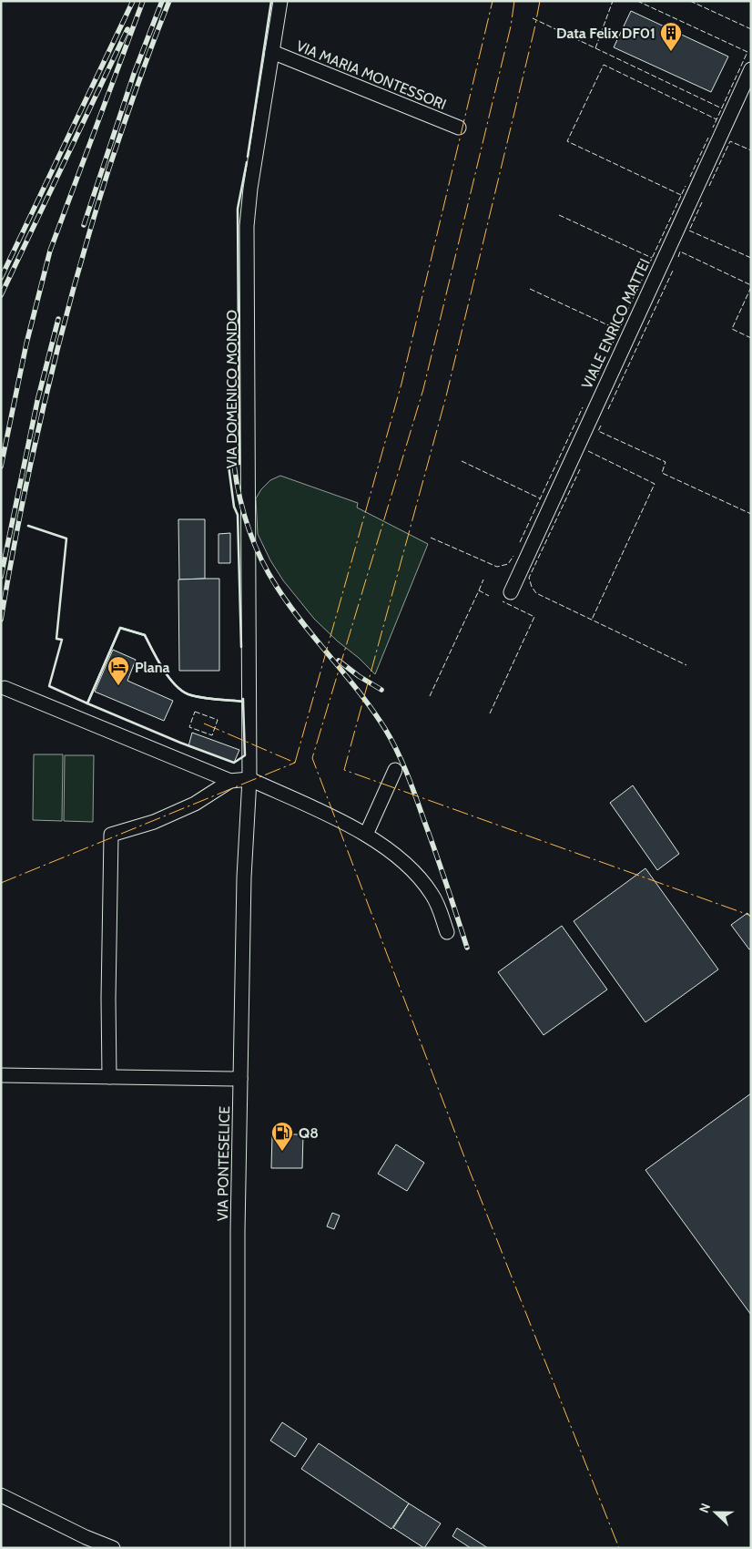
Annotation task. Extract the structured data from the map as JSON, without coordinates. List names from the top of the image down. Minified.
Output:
{"streets":{"street":["VIA MARIA MONTESSORI","VIALE ENRICO MATTEI","VIA DOMENICO MONDO","VIA PONTESELICE"]},"crossings":[["VIA MARIA MONTESSORI","VIA DOMENICO MONDO"],["VIA DOMENICO MONDO","VIA PONTESELICE"]],"places":{"building":["Data Felix DF01"],"hotel":["Plana"],"fuel station":["Q8"]},"north":"left"}
